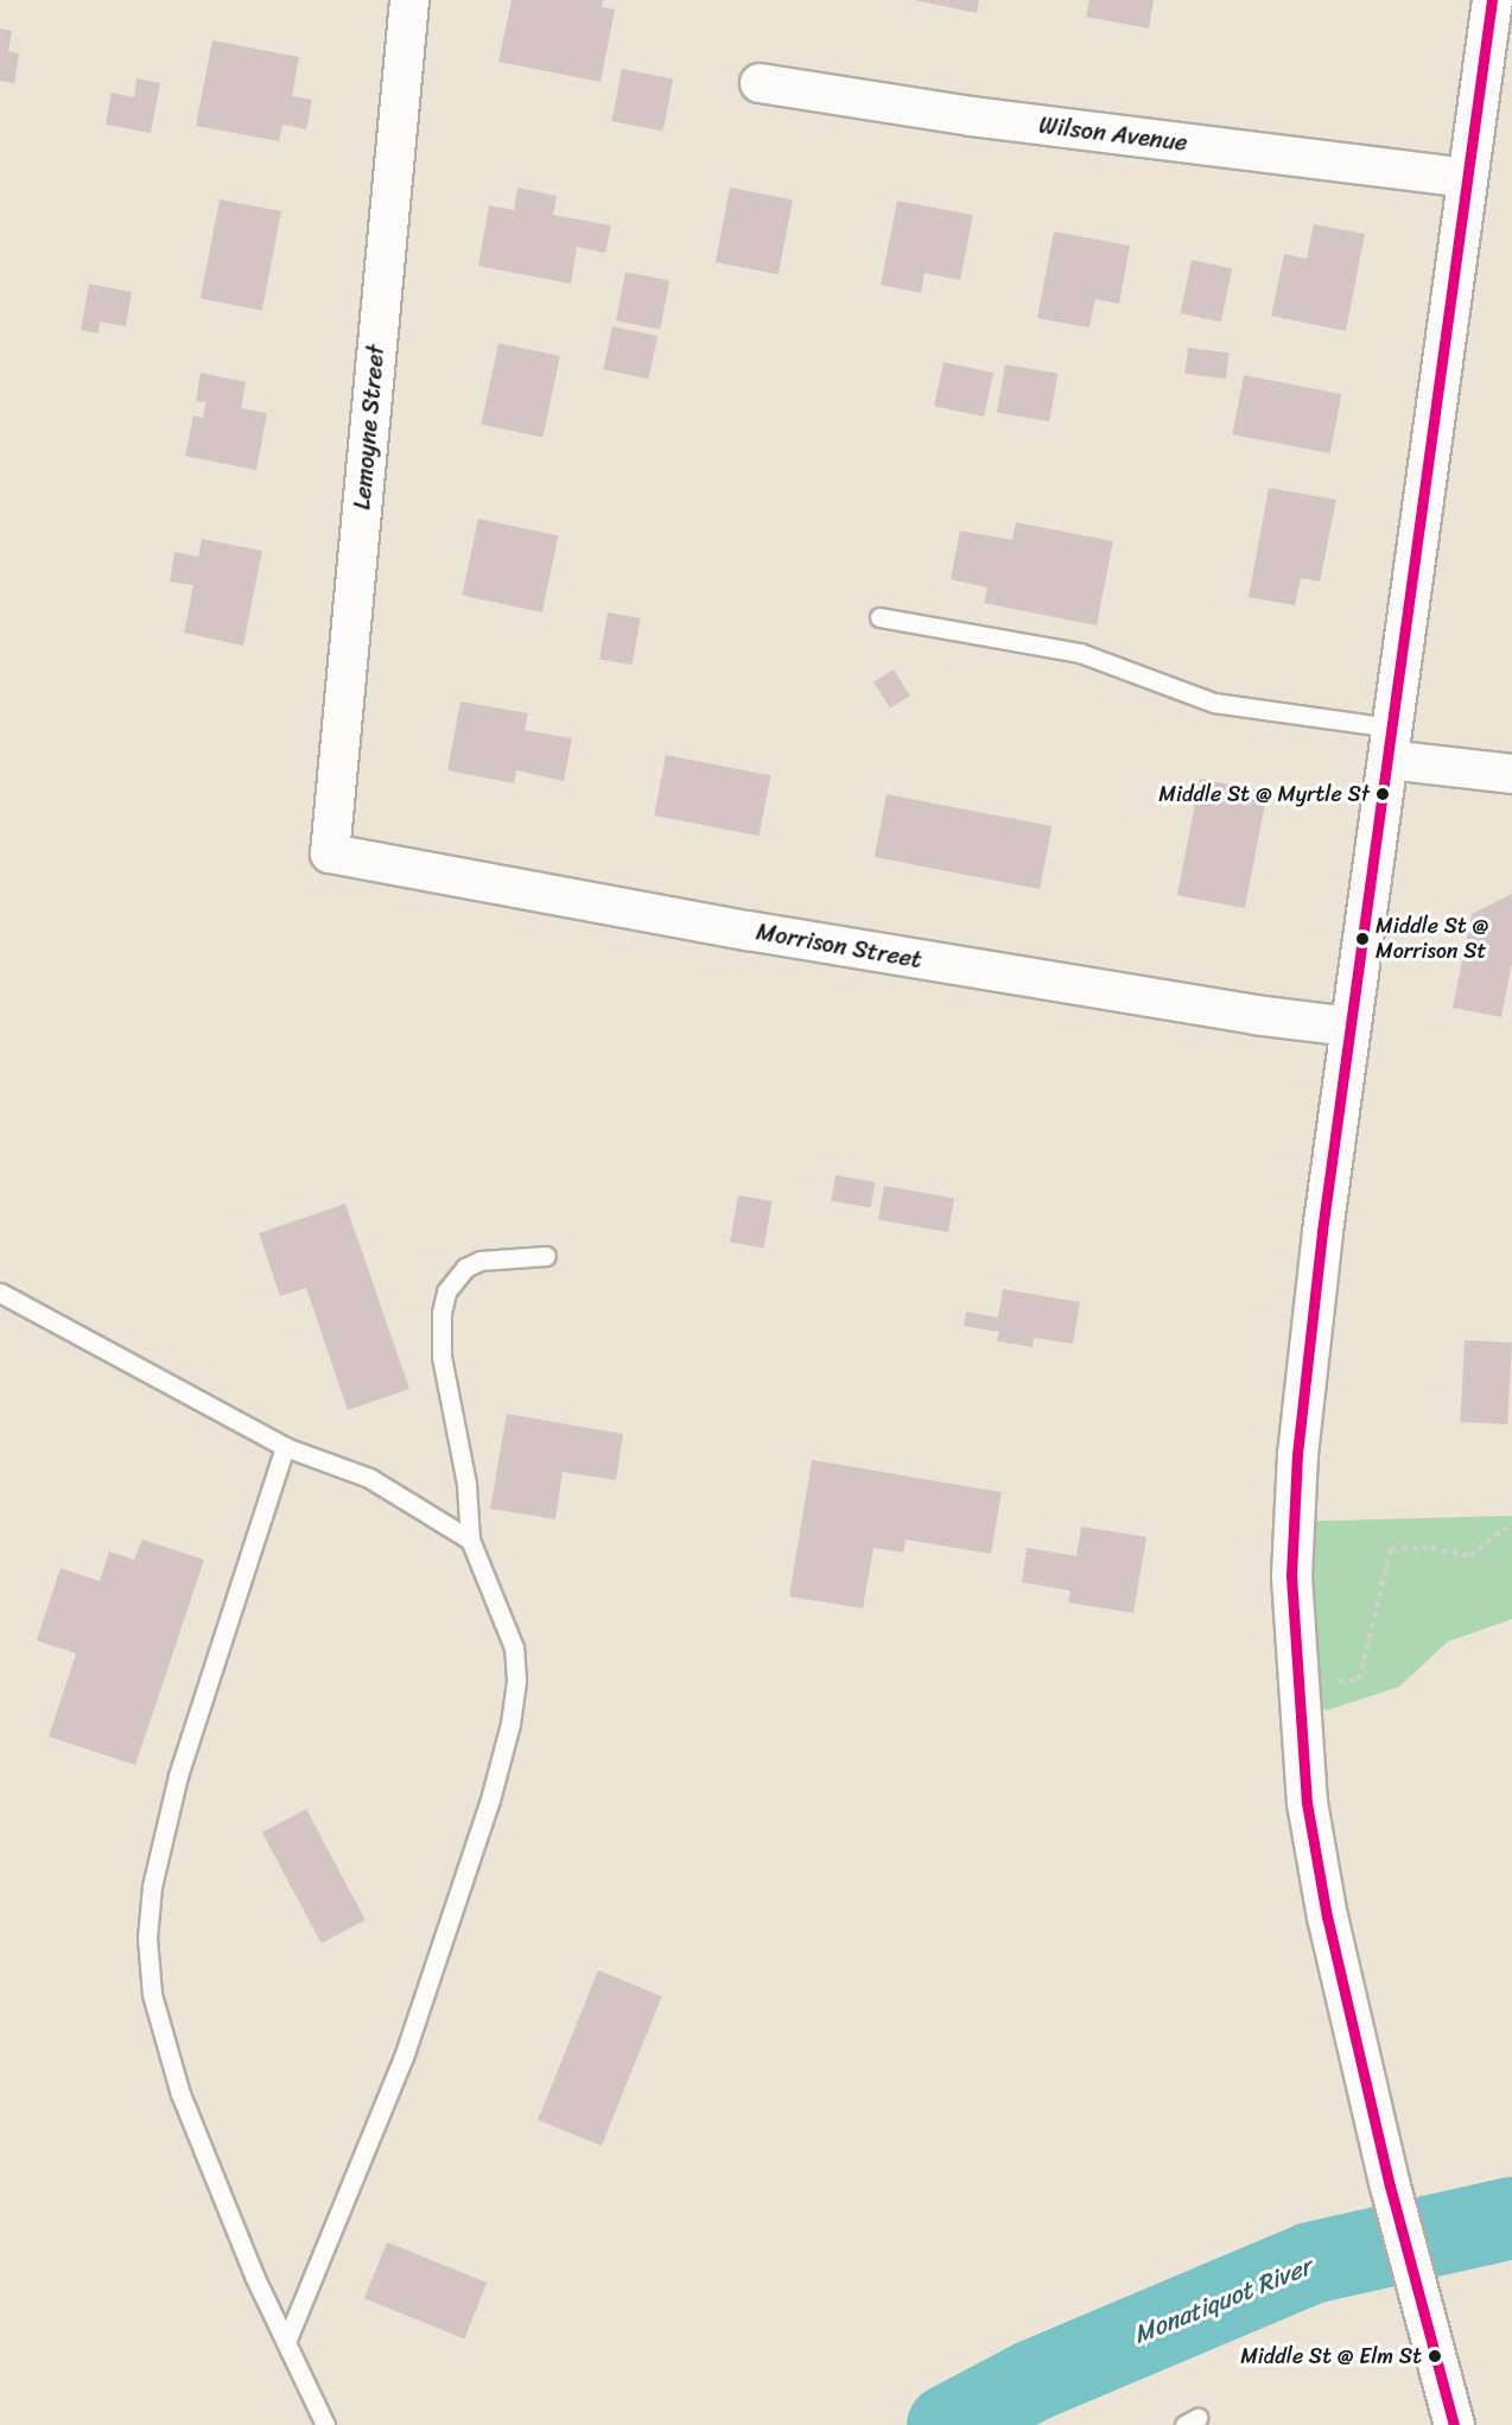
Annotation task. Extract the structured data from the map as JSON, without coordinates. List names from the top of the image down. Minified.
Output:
{"streets":{"street":["Wilson Avenue","Lemoyne Street","Morrison Street"]},"crossings":[["Lemoyne Street","Morrison Street"]],"water":["Monatiquot River"],"places":["Middle St @ Myrtle St","Middle St @ Morrison St","Middle St @ Elm St"]}
